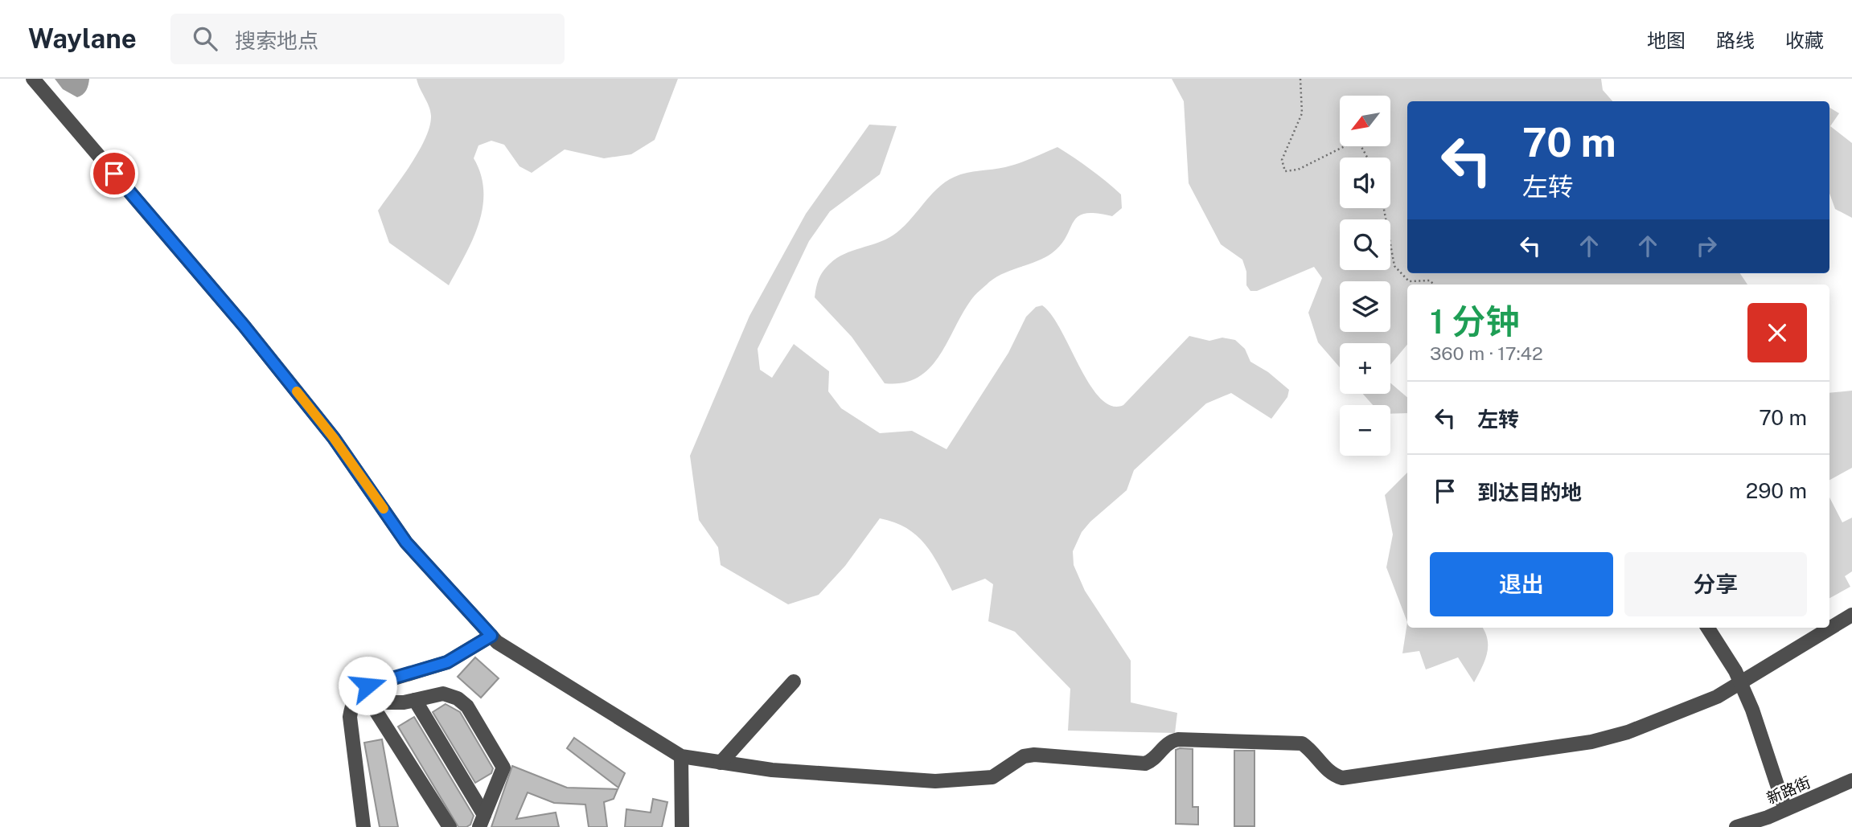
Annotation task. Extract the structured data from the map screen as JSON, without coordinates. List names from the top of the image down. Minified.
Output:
{"streets":{"street":["新路街"]},"north":"bottom left","page":{"header":"Waylane","search":"搜索地点","nav":["地图","路线","收藏"],"map_buttons":["+","−"],"turn":["70 m","左转"],"heading":["1 分钟","360 m · 17:42"],"list":[{"name":"左转","value":"70 m"},{"name":"到达目的地","value":"290 m"}],"buttons":["退出","分享"]}}
